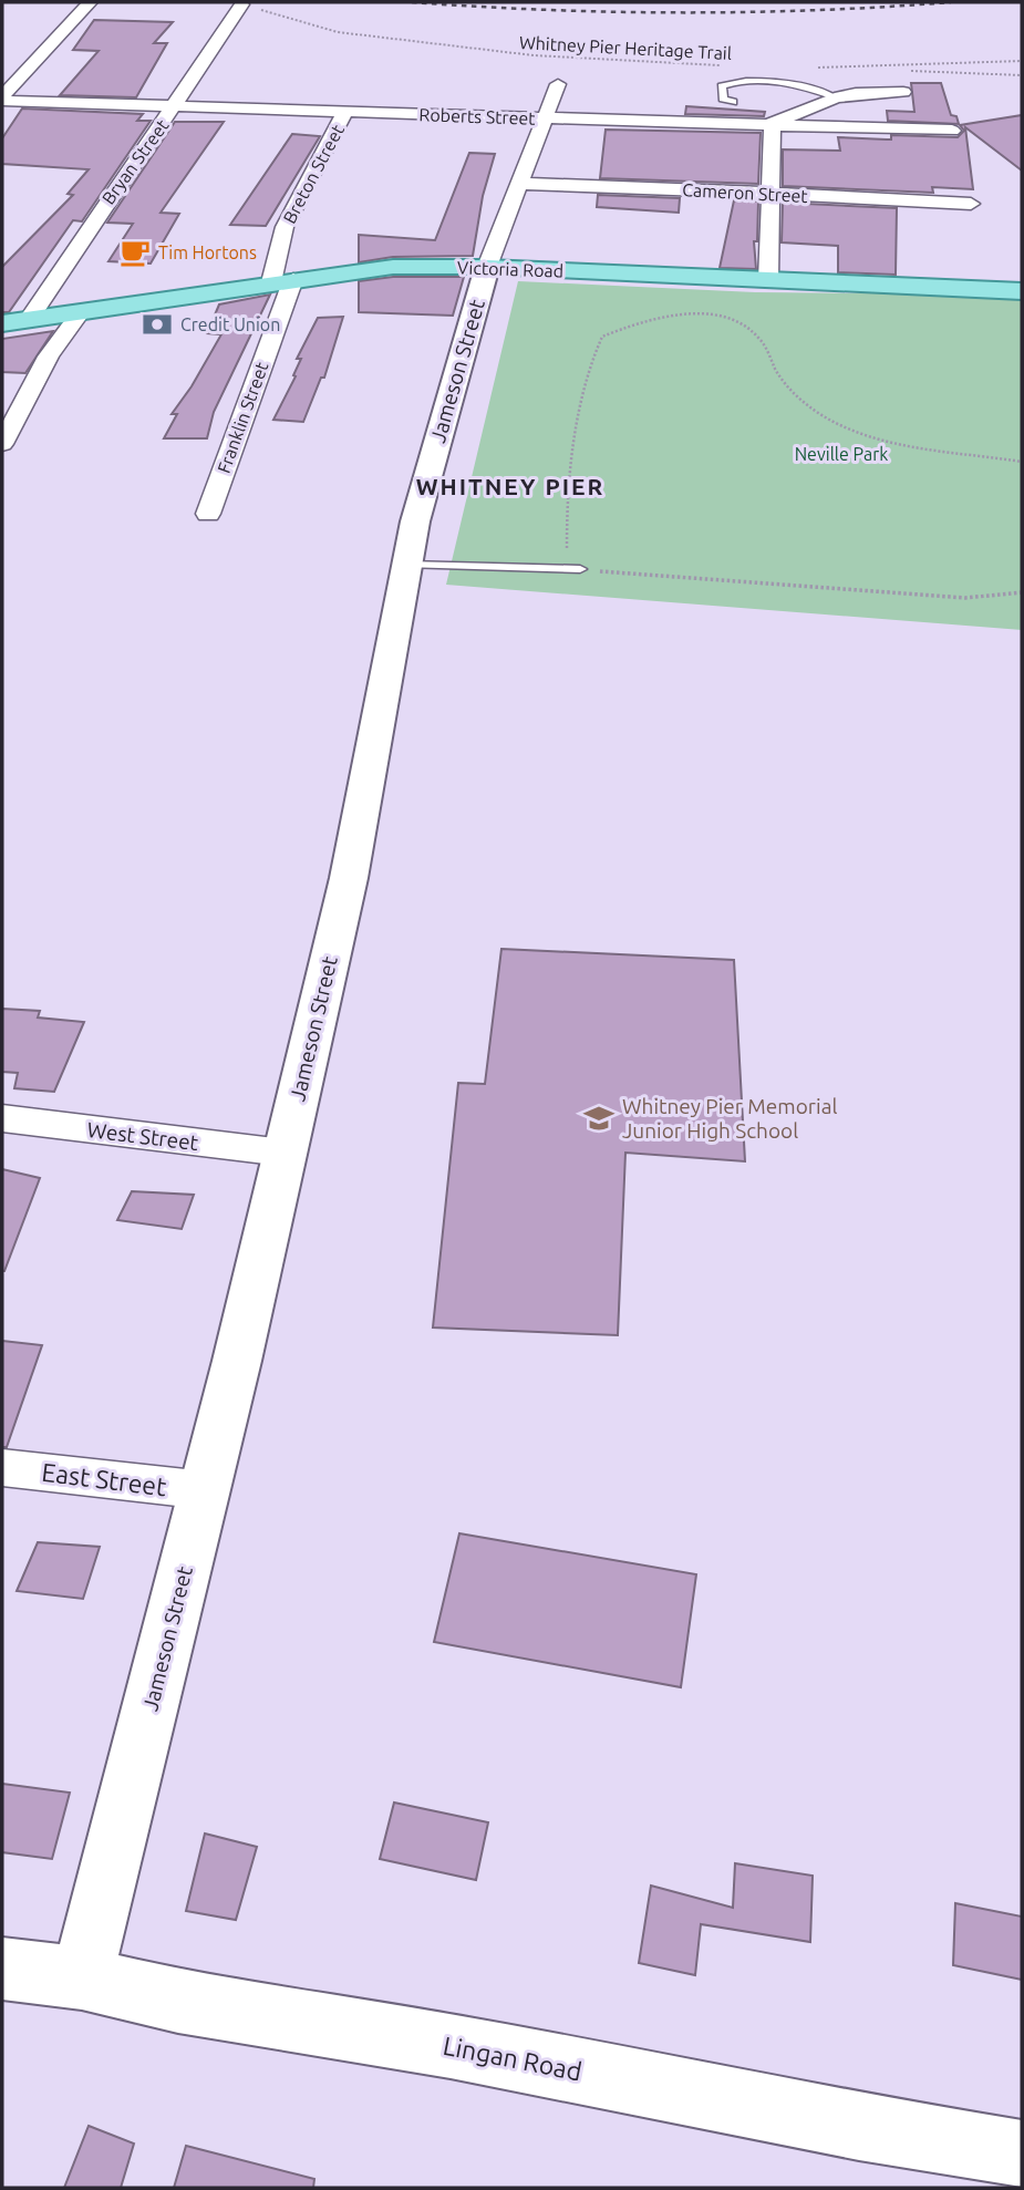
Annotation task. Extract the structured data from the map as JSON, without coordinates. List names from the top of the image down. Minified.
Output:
{"streets":{"main road":["Victoria Road"],"street":["Roberts Street","Bryan Street","Breton Street","Cameron Street","Jameson Street","Franklin Street","West Street","East Street","Lingan Road"],"path":["Whitney Pier Heritage Trail"]},"crossings":[["Whitney Pier Heritage Trail","Bryan Street"],["Roberts Street","Bryan Street"],["Roberts Street","Breton Street"],["Roberts Street","Jameson Street"],["Bryan Street","Victoria Road"],["Breton Street","Victoria Road"],["Breton Street","Franklin Street"],["Cameron Street","Jameson Street"],["Victoria Road","Jameson Street"],["Victoria Road","Franklin Street"],["Jameson Street","West Street"],["Jameson Street","East Street"],["Jameson Street","Lingan Road"]],"districts":["WHITNEY PIER"],"parks":["Neville Park"],"places":{"cafe":["Tim Hortons"],"bank":["Credit Union"],"school or university":["Whitney Pier Memorial Junior High School"]}}
